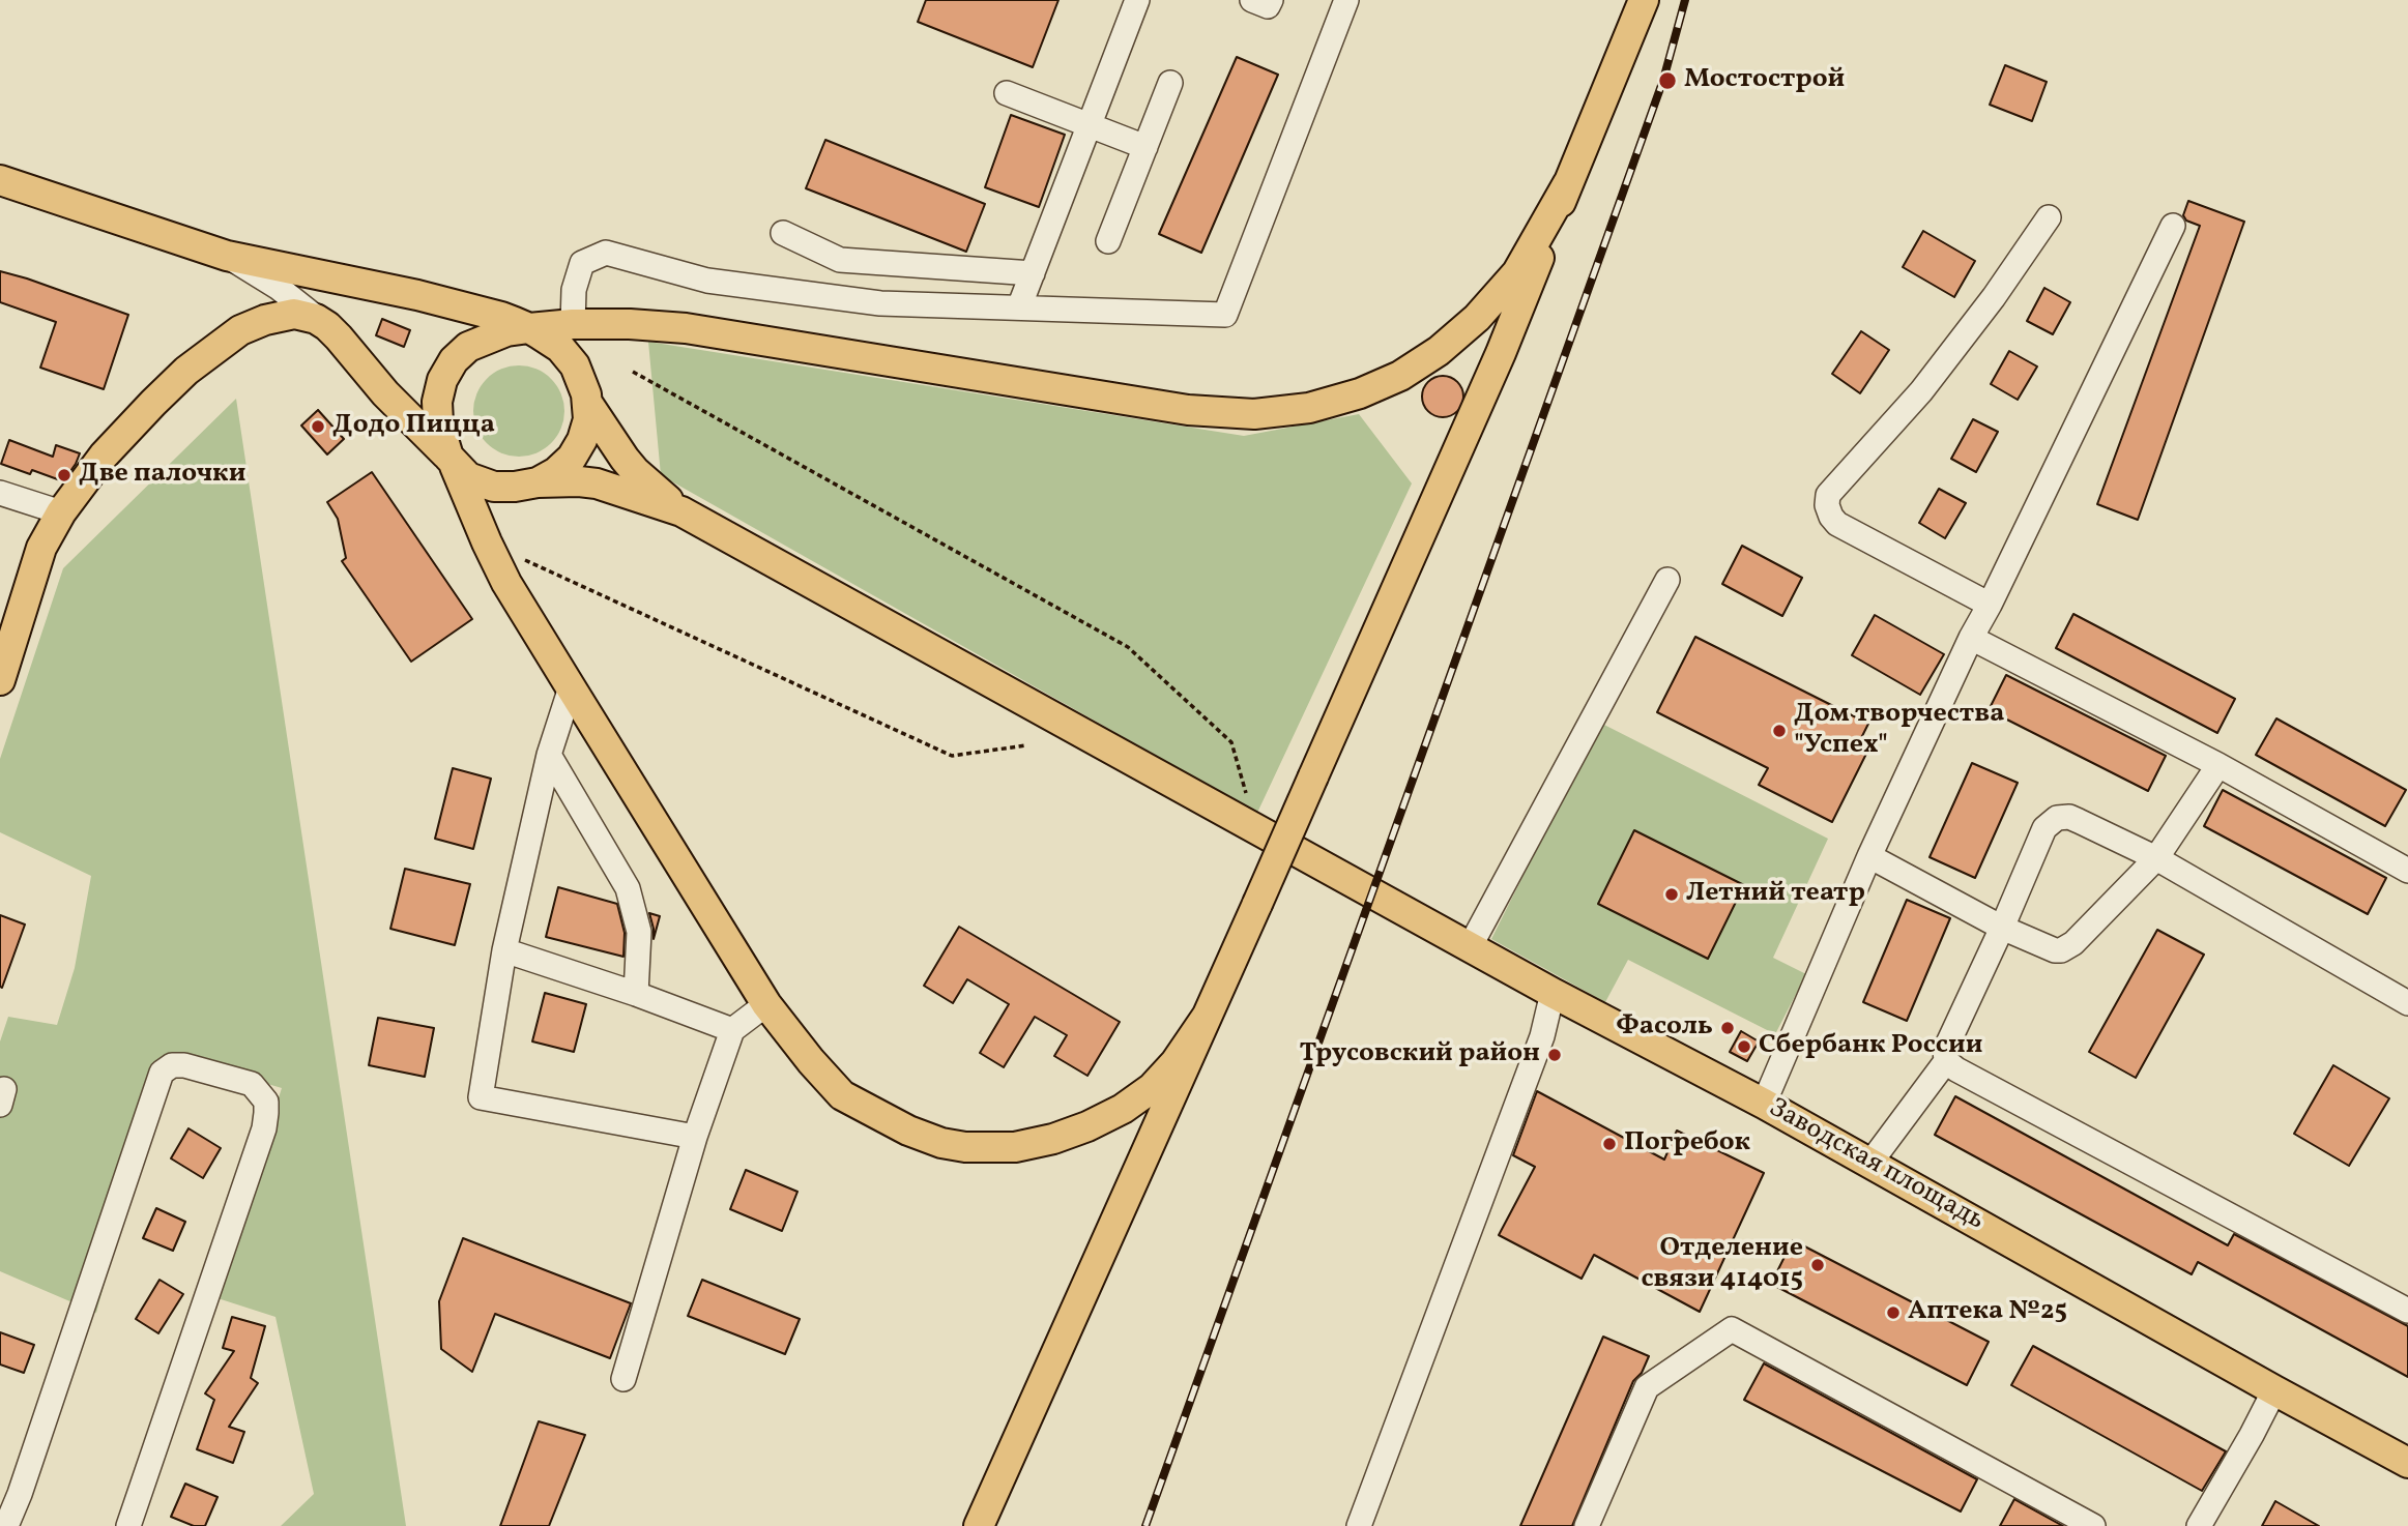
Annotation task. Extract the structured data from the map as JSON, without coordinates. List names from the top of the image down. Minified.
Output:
{"streets":{"main road":["Заводская площадь"]},"places":["Мостострой","Додо Пицца","Две палочки","Дом творчества \"Успех\"","Летний театр","Фасоль","Сбербанк России","Трусовский район","Погребок","Отделение связи 414015","Аптека №25"]}
